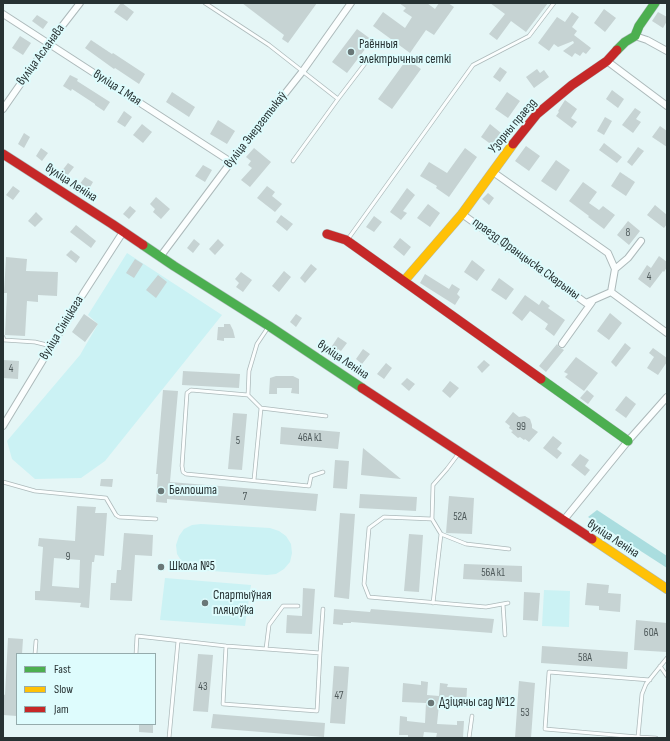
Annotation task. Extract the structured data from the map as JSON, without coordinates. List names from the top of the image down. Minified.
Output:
{"streets":{"main road":["Узорны праезд","вуліца Леніна"],"street":["вуліца Асланава","вуліца 1 Мая","вуліца Энергетыкаў","праезд Францыска Скарыны","вуліца Сініцкага"]},"crossings":[["вуліца Асланава","вуліца 1 Мая"],["вуліца 1 Мая","вуліца Энергетыкаў"],["Узорны праезд","праезд Францыска Скарыны"],["вуліца Энергетыкаў","вуліца Леніна"],["вуліца Леніна","вуліца Сініцкага"]],"places":["Раённыя электрычныя сеткі","Белпошта","Школа №5","Спартыўная пляцоўка","Дзіцячы сад №12"],"house_numbers":["8","4","4","99","46А к1","5","7","52А","9","56А к1","60А","58А","43","47","53"],"legend":["Fast","Slow","Jam"]}
